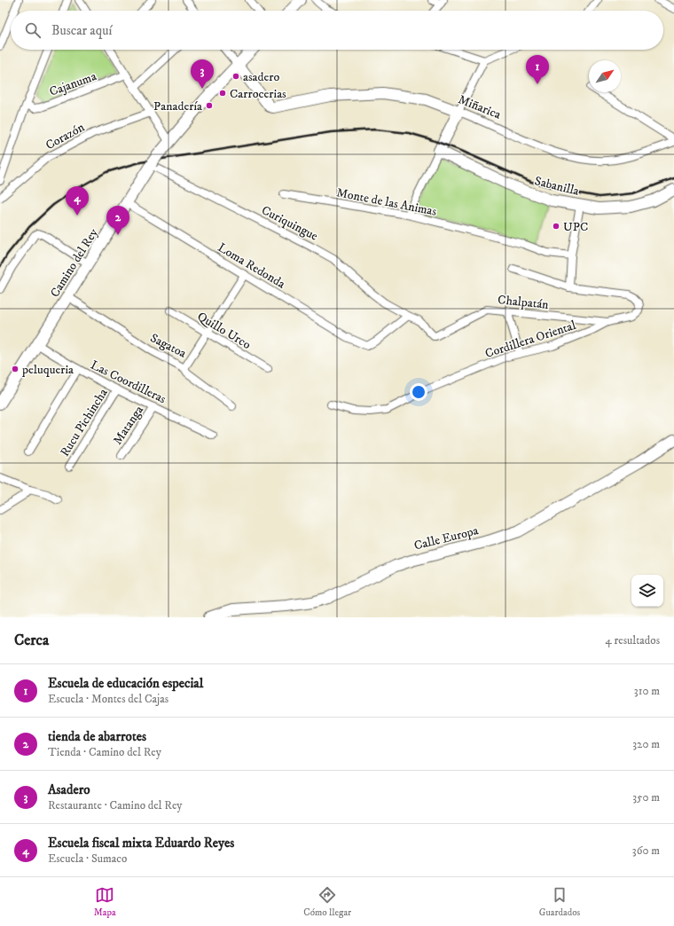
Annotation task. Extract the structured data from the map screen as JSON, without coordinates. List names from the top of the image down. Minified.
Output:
{"streets":{"street":["Cajanuma","Miñarica","Corazón","Sabanilla","Monte de las Animas","Curiquingue","Camino del Rey","Loma Redonda","Chalpatán","Quillo Urco","Cordillera Oriental","Sagatoa","Las Coordilleras","Rucu Pichincha","Matanga","Calle Europa"]},"crossings":[["Miñarica","Camino del Rey"],["Curiquingue","Camino del Rey"],["Curiquingue","Loma Redonda"],["Curiquingue","Chalpatán"],["Camino del Rey","Loma Redonda"],["Camino del Rey","Sagatoa"],["Camino del Rey","Las Coordilleras"],["Loma Redonda","Chalpatán"],["Loma Redonda","Sagatoa"],["Chalpatán","Cordillera Oriental"],["Quillo Urco","Sagatoa"],["Las Coordilleras","Rucu Pichincha"],["Las Coordilleras","Matanga"]],"places":["asadero","Carrocerias","Panadería","UPC","peluqueria"],"north":"top right","page":{"search":"Buscar aquí","pins":["1","3","4","2"],"heading":["Cerca","4 resultados"],"list":[{"mark":"1","name":"Escuela de educación especial","note":"Escuela · Montes del Cajas","value":"310 m"},{"mark":"2","name":"tienda de abarrotes","note":"Tienda · Camino del Rey","value":"320 m"},{"mark":"3","name":"Asadero","note":"Restaurante · Camino del Rey","value":"350 m"},{"mark":"4","name":"Escuela fiscal mixta Eduardo Reyes","note":"Escuela · Sumaco","value":"360 m"}],"nav":["Mapa","Cómo llegar","Guardados"]}}
